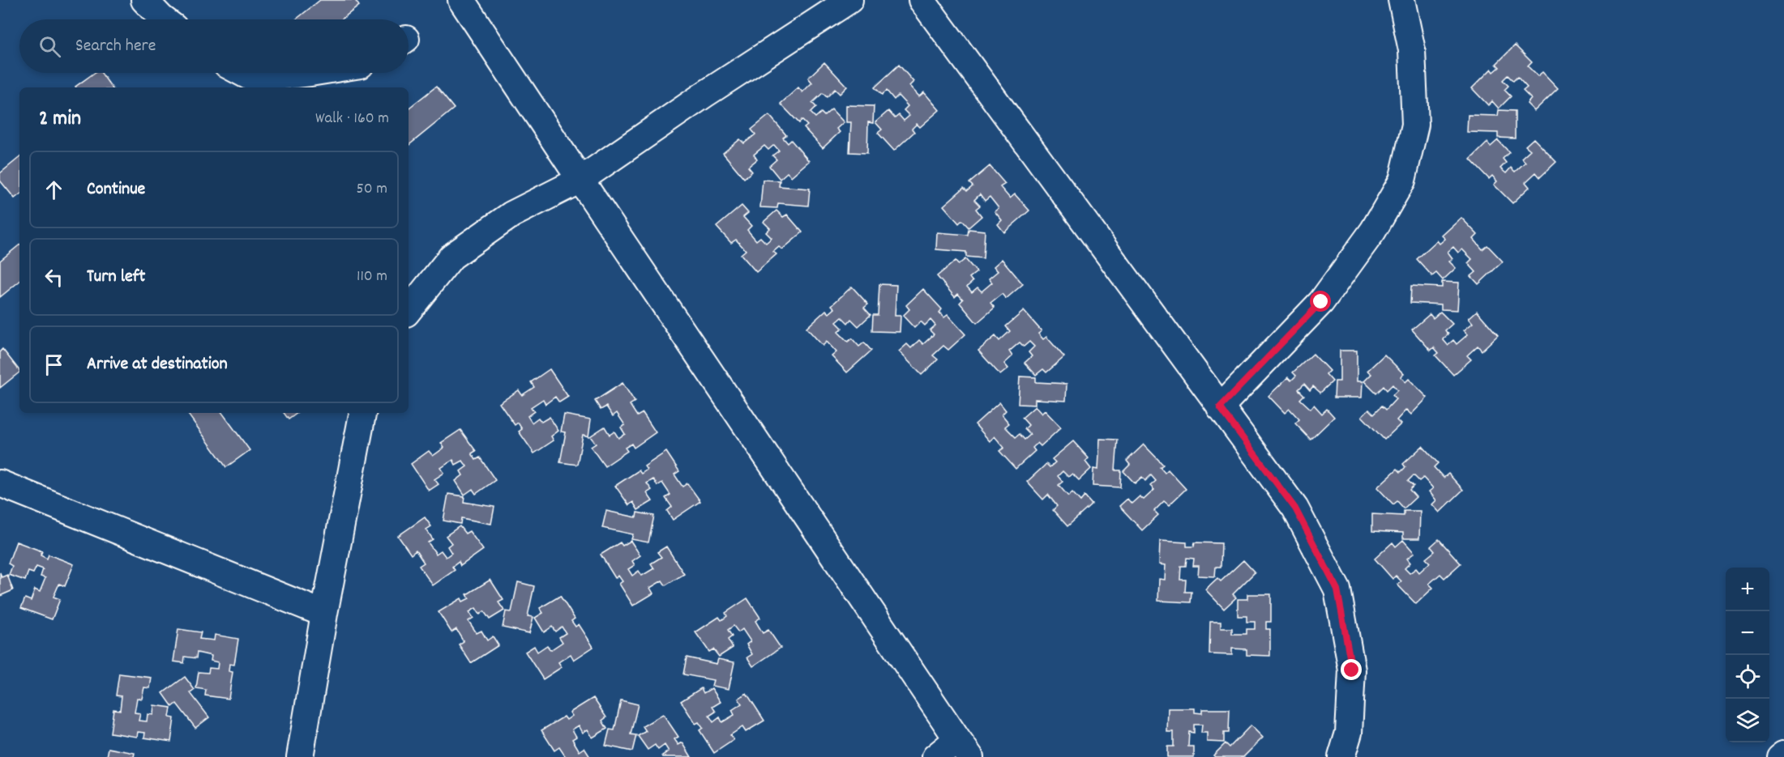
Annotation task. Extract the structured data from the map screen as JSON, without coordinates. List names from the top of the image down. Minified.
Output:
{"page":{"search":"Search here","heading":["2 min","Walk · 160 m"],"list":[["Continue","50 m"],["Turn left","110 m"],"Arrive at destination"],"map_buttons":["+","−"]}}
